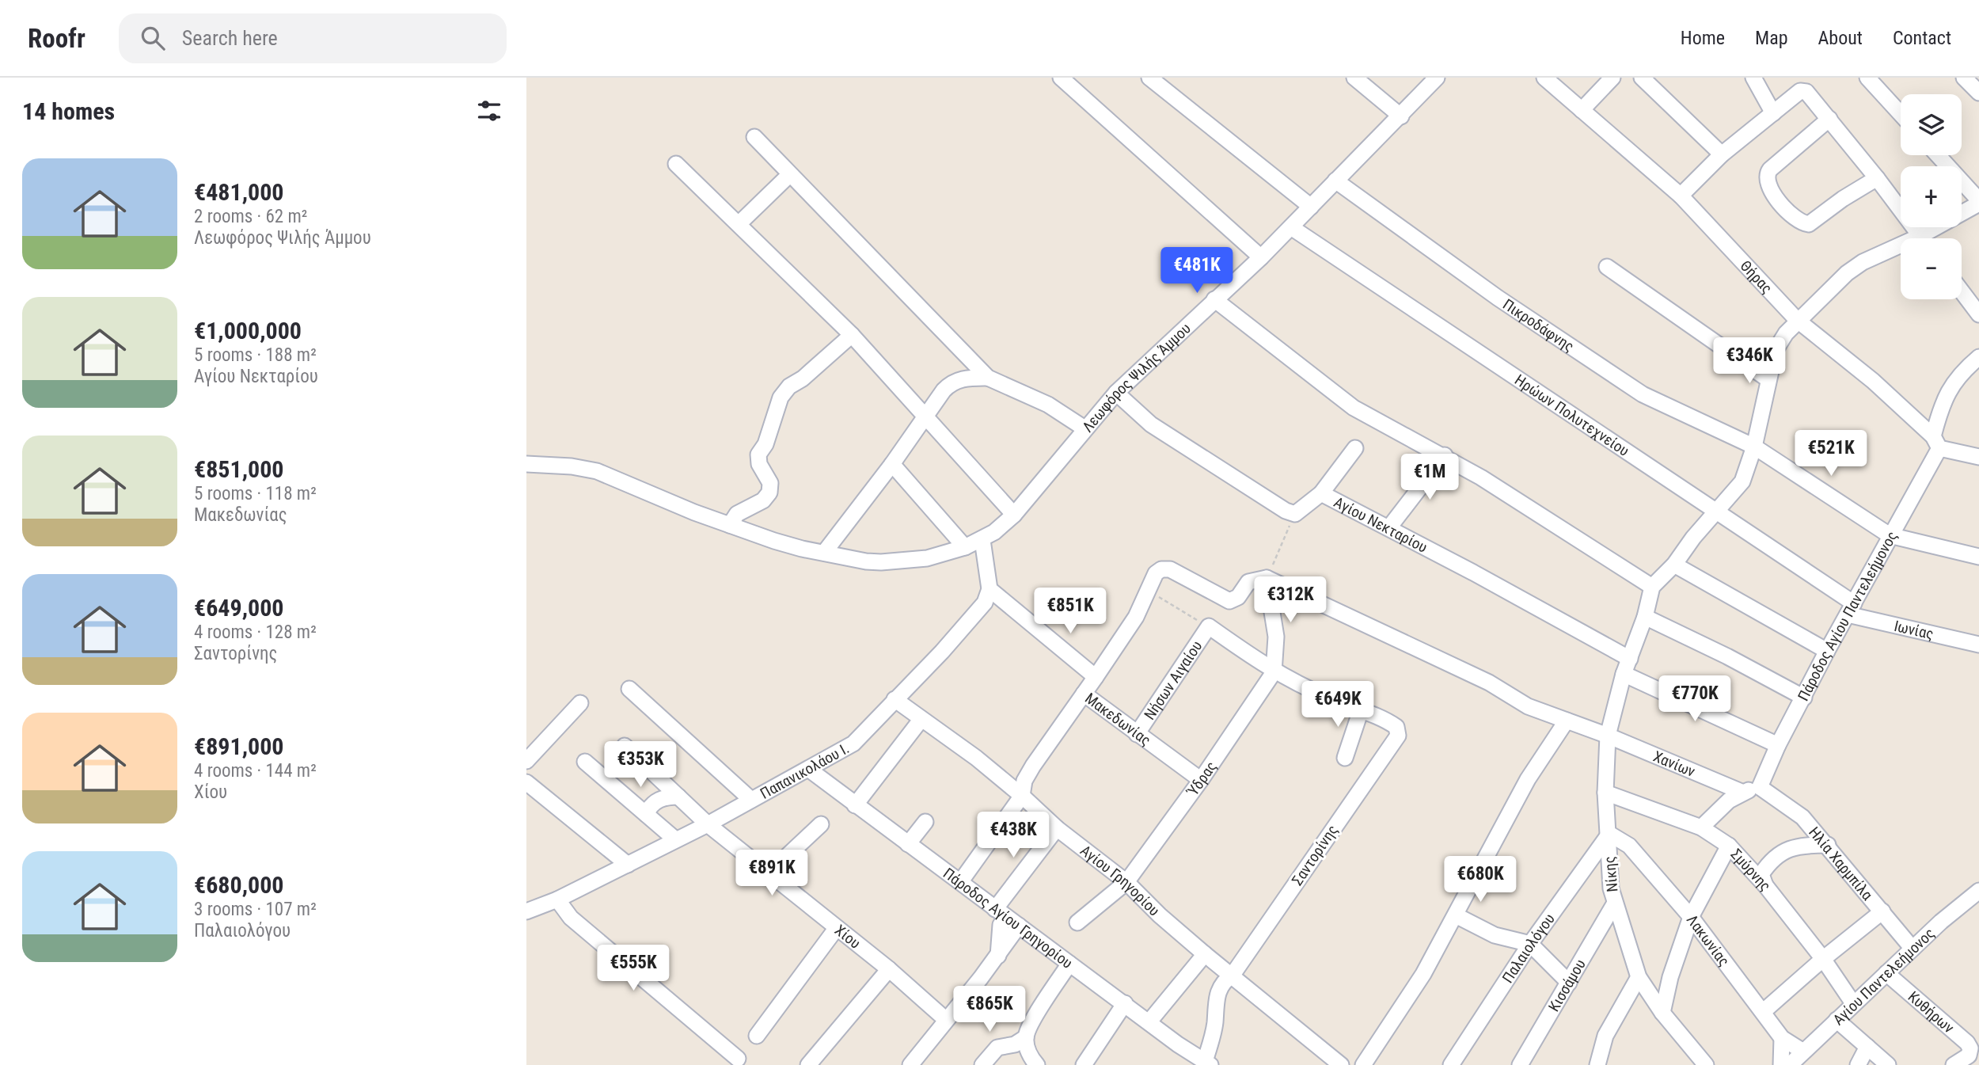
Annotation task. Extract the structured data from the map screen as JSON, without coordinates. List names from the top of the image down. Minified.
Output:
{"streets":{"street":["Θήρας","Πικροδάφνης","Λεωφόρος Ψιλής Άμμου","Ηρώων Πολυτεχνείου","Αγίου Νεκταρίου","Πάροδος Αγίου Παντελεήμονος","Ιωνίας","Νήσων Αιγαίου","Μακεδωνίας","Χανίων","Παπανικολάου Ι.","Ύδρας","Σαντορίνης","Ηλία Χαρμπίλα","Σμύρνης","Νίκης","Αγίου Γρηγορίου","Πάροδος Αγίου Γρηγορίου","Χίου","Λακωνίας","Παλαιολόγου","Αγίου Παντελεήμονος","Κισσάμου","Κυθήρων"]},"crossings":[["Θήρας","Πάροδος Αγίου Παντελεήμονος"],["Πικροδάφνης","Λεωφόρος Ψιλής Άμμου"],["Πικροδάφνης","Πάροδος Αγίου Παντελεήμονος"],["Λεωφόρος Ψιλής Άμμου","Ηρώων Πολυτεχνείου"],["Ηρώων Πολυτεχνείου","Πάροδος Αγίου Παντελεήμονος"],["Ηρώων Πολυτεχνείου","Ιωνίας"],["Αγίου Νεκταρίου","Νίκης"],["Πάροδος Αγίου Παντελεήμονος","Ιωνίας"],["Πάροδος Αγίου Παντελεήμονος","Ηλία Χαρμπίλα"],["Νήσων Αιγαίου","Μακεδωνίας"],["Μακεδωνίας","Παπανικολάου Ι."],["Μακεδωνίας","Ύδρας"],["Χανίων","Νίκης"],["Παπανικολάου Ι.","Αγίου Γρηγορίου"],["Παπανικολάου Ι.","Πάροδος Αγίου Γρηγορίου"],["Παπανικολάου Ι.","Χίου"],["Ύδρας","Αγίου Γρηγορίου"],["Σαντορίνης","Αγίου Γρηγορίου"],["Σαντορίνης","Πάροδος Αγίου Γρηγορίου"],["Ηλία Χαρμπίλα","Αγίου Παντελεήμονος"],["Σμύρνης","Νίκης"],["Σμύρνης","Αγίου Παντελεήμονος"],["Νίκης","Λακωνίας"],["Νίκης","Παλαιολόγου"],["Νίκης","Κισσάμου"],["Λακωνίας","Παλαιολόγου"],["Λακωνίας","Αγίου Παντελεήμονος"],["Αγίου Παντελεήμονος","Κυθήρων"]],"page":{"header":"Roofr","search":"Search here","nav":["Home","Map","About","Contact"],"heading":"14 homes","map_buttons":["+","−"],"list":[{"name":"€481,000","note":"2 rooms · 62 m² · Λεωφόρος Ψιλής Άμμου"},{"name":"€1,000,000","note":"5 rooms · 188 m² · Αγίου Νεκταρίου"},{"name":"€851,000","note":"5 rooms · 118 m² · Μακεδωνίας"},{"name":"€649,000","note":"4 rooms · 128 m² · Σαντορίνης"},{"name":"€891,000","note":"4 rooms · 144 m² · Χίου"},{"name":"€680,000","note":"3 rooms · 107 m² · Παλαιολόγου"}],"price":["€481K","€346K","€521K","€1M","€312K","€851K","€770K","€649K","€353K","€438K","€891K","€680K","€555K","€865K"]}}
